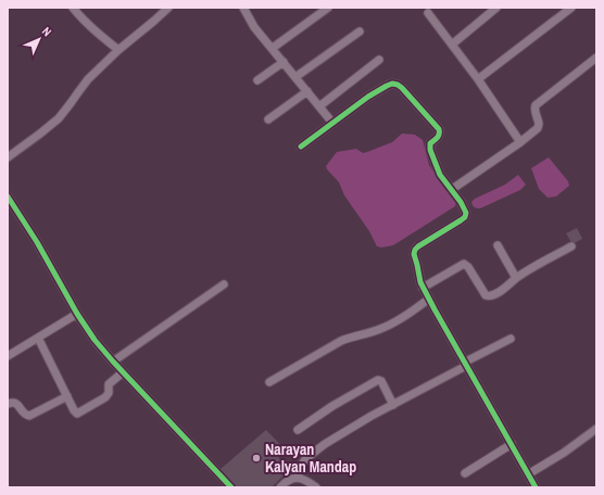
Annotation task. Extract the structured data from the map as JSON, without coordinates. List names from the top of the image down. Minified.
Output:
{"places":["Narayan Kalyan Mandap"],"north":"top right"}
